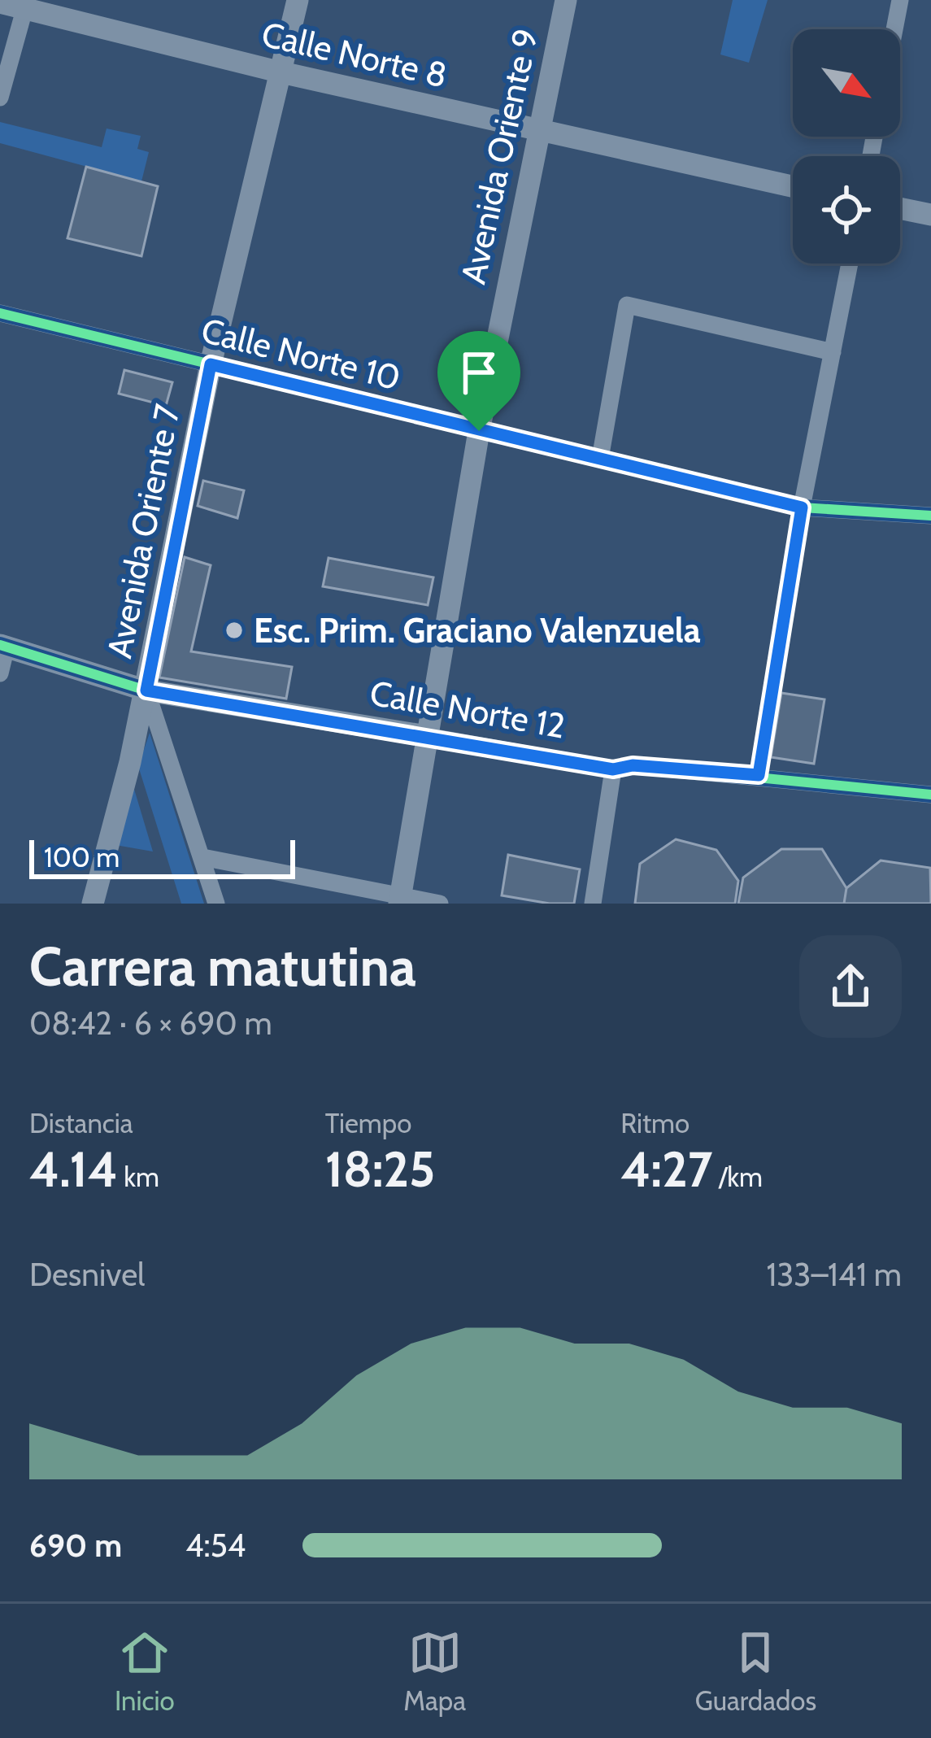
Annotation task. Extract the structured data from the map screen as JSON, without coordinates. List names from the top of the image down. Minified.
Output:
{"streets":{"street":["Calle Norte 8","Avenida Oriente 9","Calle Norte 10","Avenida Oriente 7","Calle Norte 12"]},"crossings":[["Calle Norte 8","Avenida Oriente 9"],["Calle Norte 8","Avenida Oriente 7"],["Avenida Oriente 9","Calle Norte 10"],["Avenida Oriente 9","Calle Norte 12"],["Calle Norte 10","Avenida Oriente 7"],["Avenida Oriente 7","Calle Norte 12"]],"places":["Esc. Prim. Graciano Valenzuela"],"scale_bar":"100 m","north":"bottom right","page":{"scale":"100 m","heading":["Carrera matutina","08:42 · 6 × 690 m"],"stats":[["Distancia","4.14 km"],["Tiempo","18:25"],["Ritmo","4:27 /km"]],"chart":["Desnivel","133–141 m"],"list":[{"name":"690 m","note":"4:54"}],"tabs":["Inicio","Mapa","Guardados"]}}
